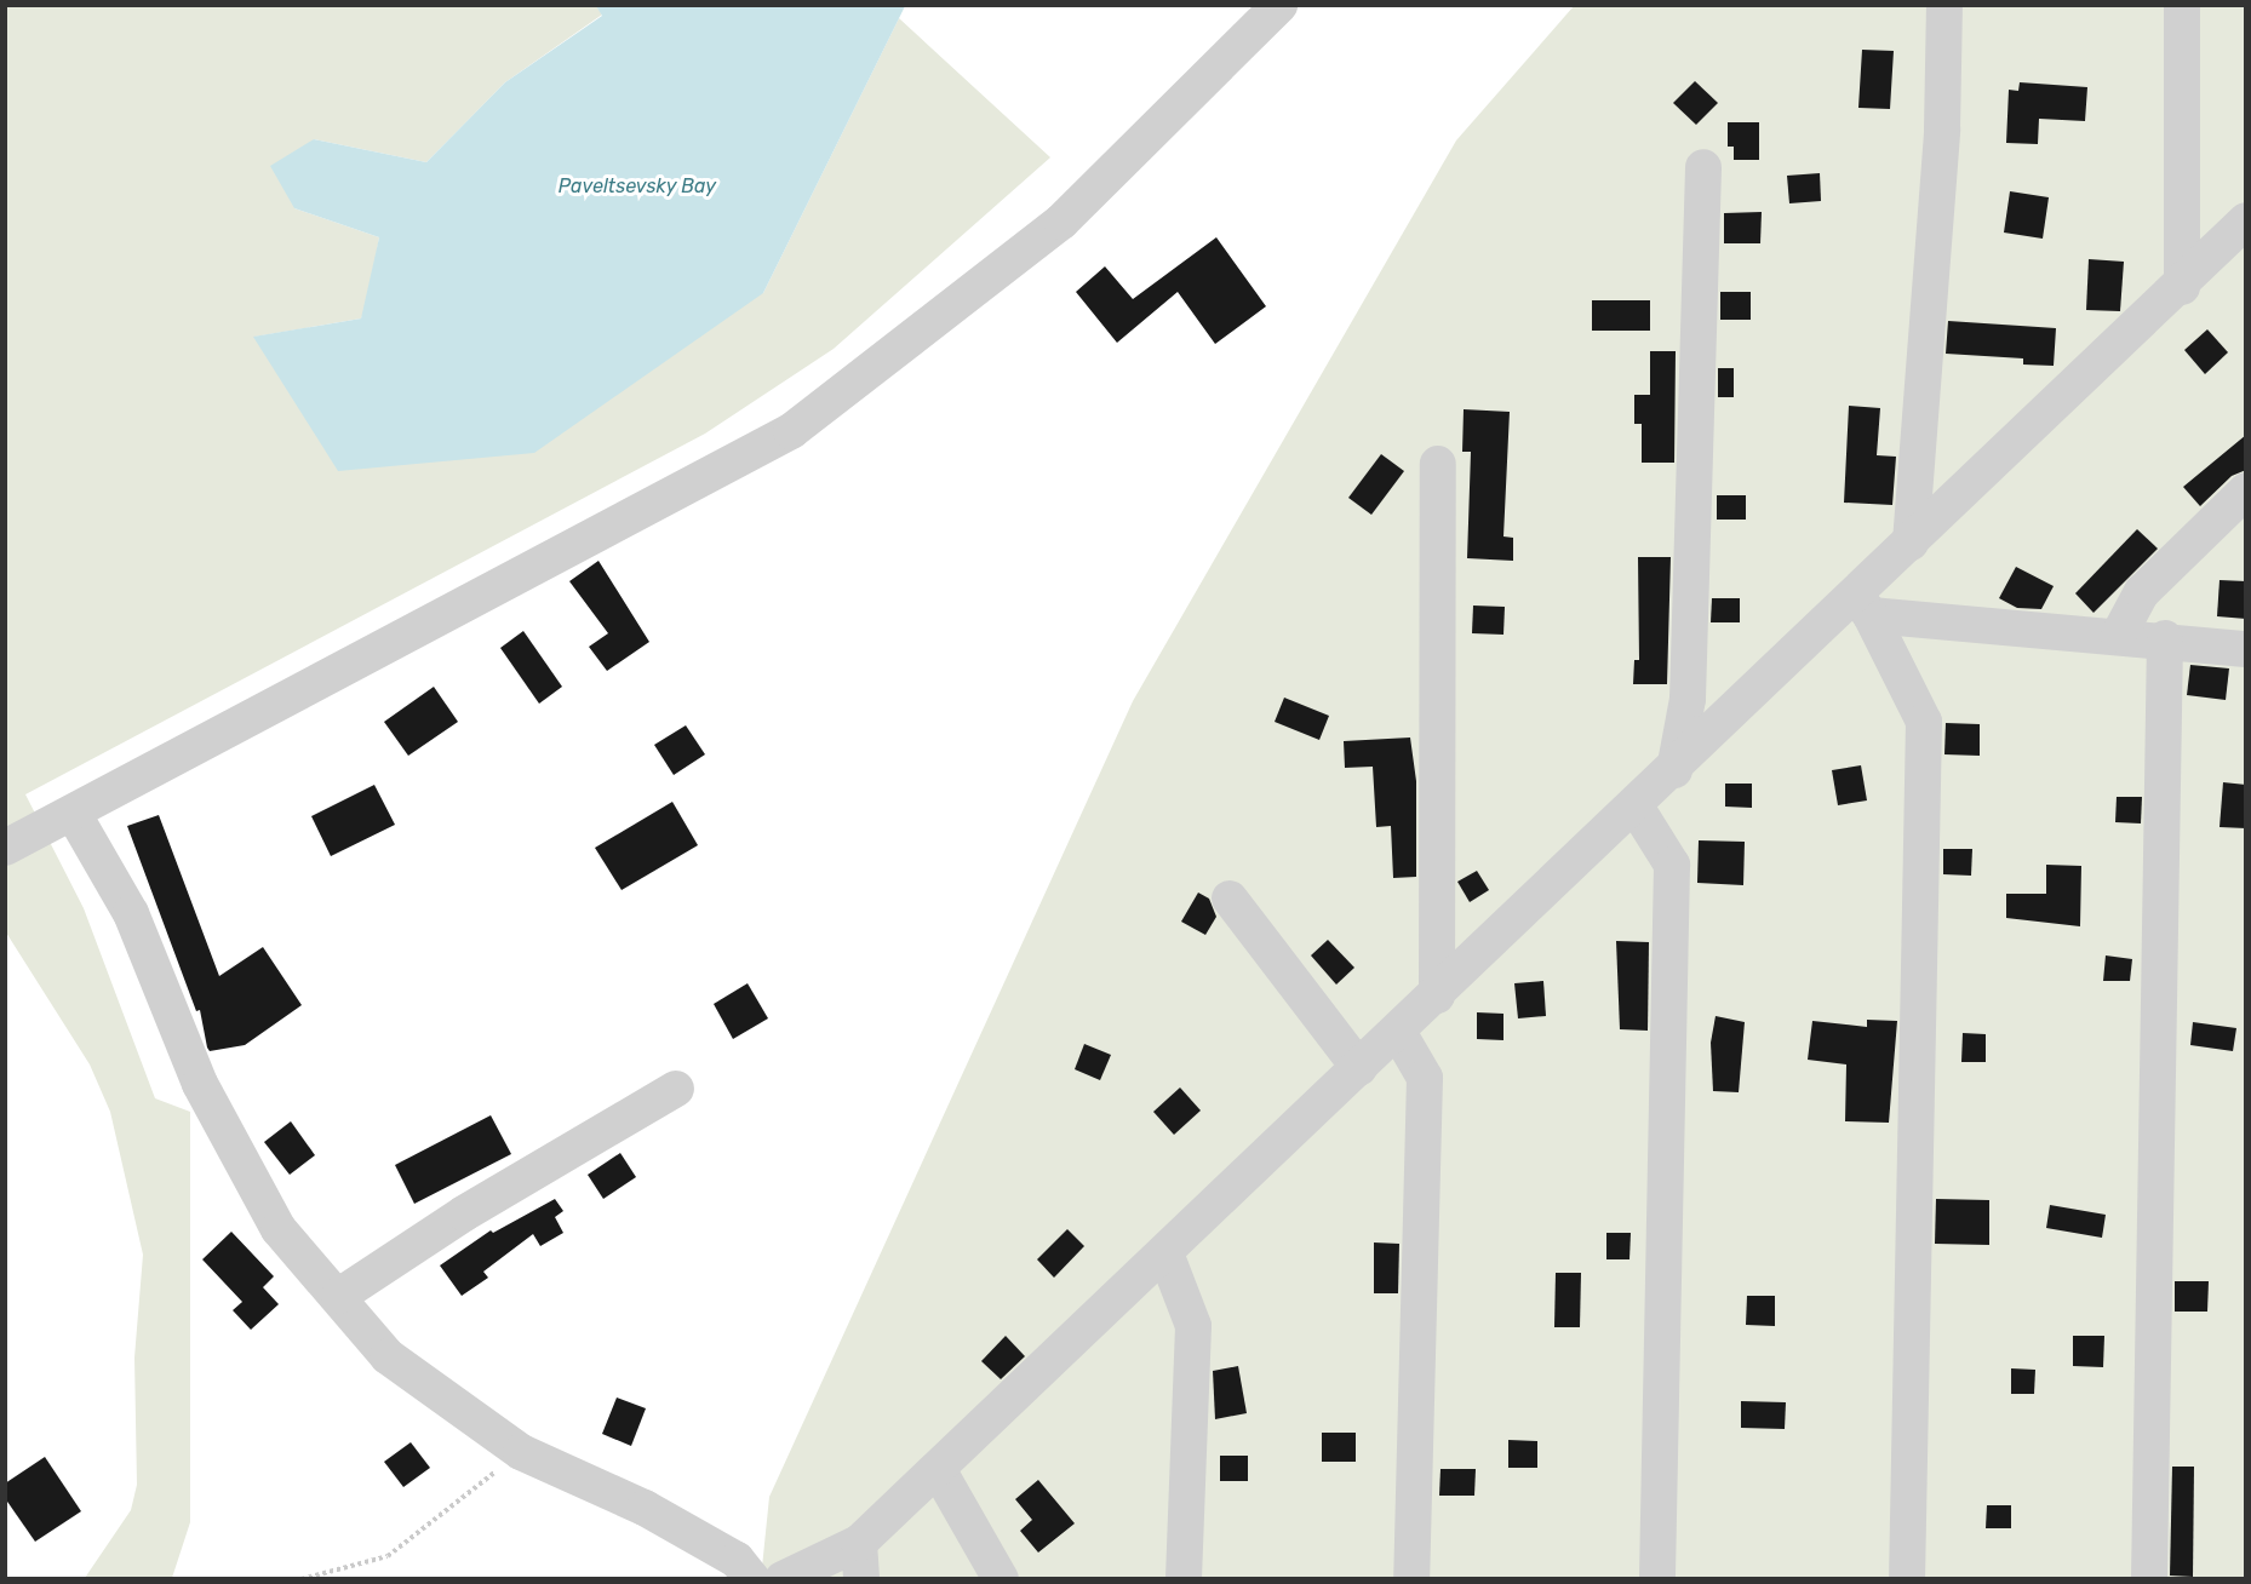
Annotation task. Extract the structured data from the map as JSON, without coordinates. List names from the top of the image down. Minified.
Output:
{"water":["Paveltsevsky Bay"]}
